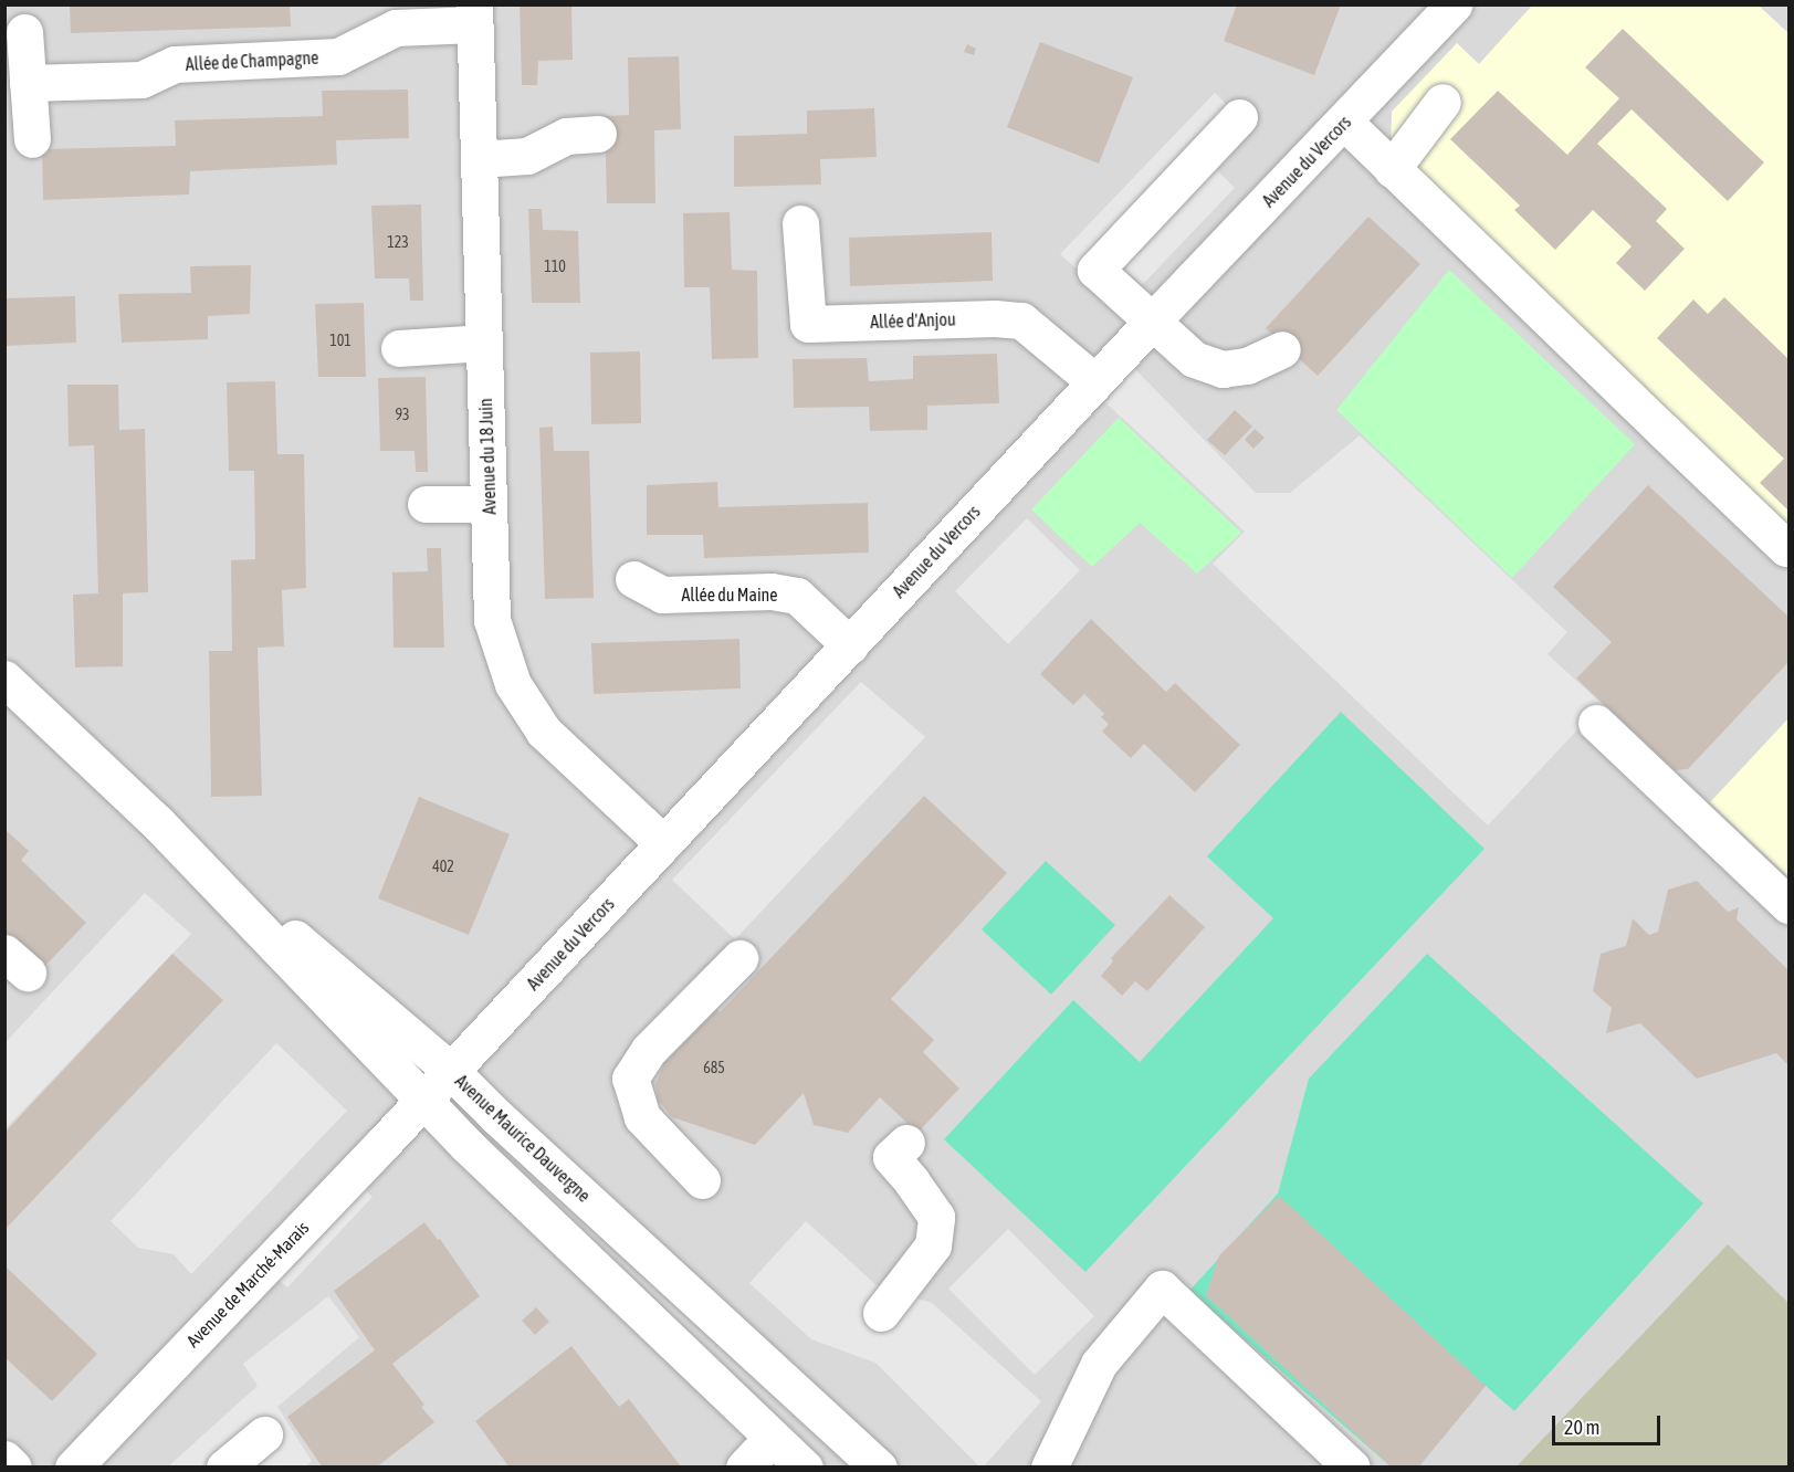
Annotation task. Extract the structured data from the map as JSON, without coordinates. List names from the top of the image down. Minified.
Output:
{"streets":{"street":["Allée de Champagne","Avenue du Vercors","Allée d'Anjou","Avenue du 18 Juin","Allée du Maine","Avenue Maurice Dauvergne","Avenue de Marché-Marais"]},"crossings":[["Allée de Champagne","Avenue du 18 Juin"],["Avenue du Vercors","Allée d'Anjou"],["Avenue du Vercors","Avenue du 18 Juin"],["Avenue du Vercors","Allée du Maine"],["Avenue du Vercors","Avenue Maurice Dauvergne"],["Avenue du Vercors","Avenue de Marché-Marais"],["Avenue Maurice Dauvergne","Avenue de Marché-Marais"]],"house_numbers":["123","110","101","93","402","685"],"scale_bar":"20 m"}
